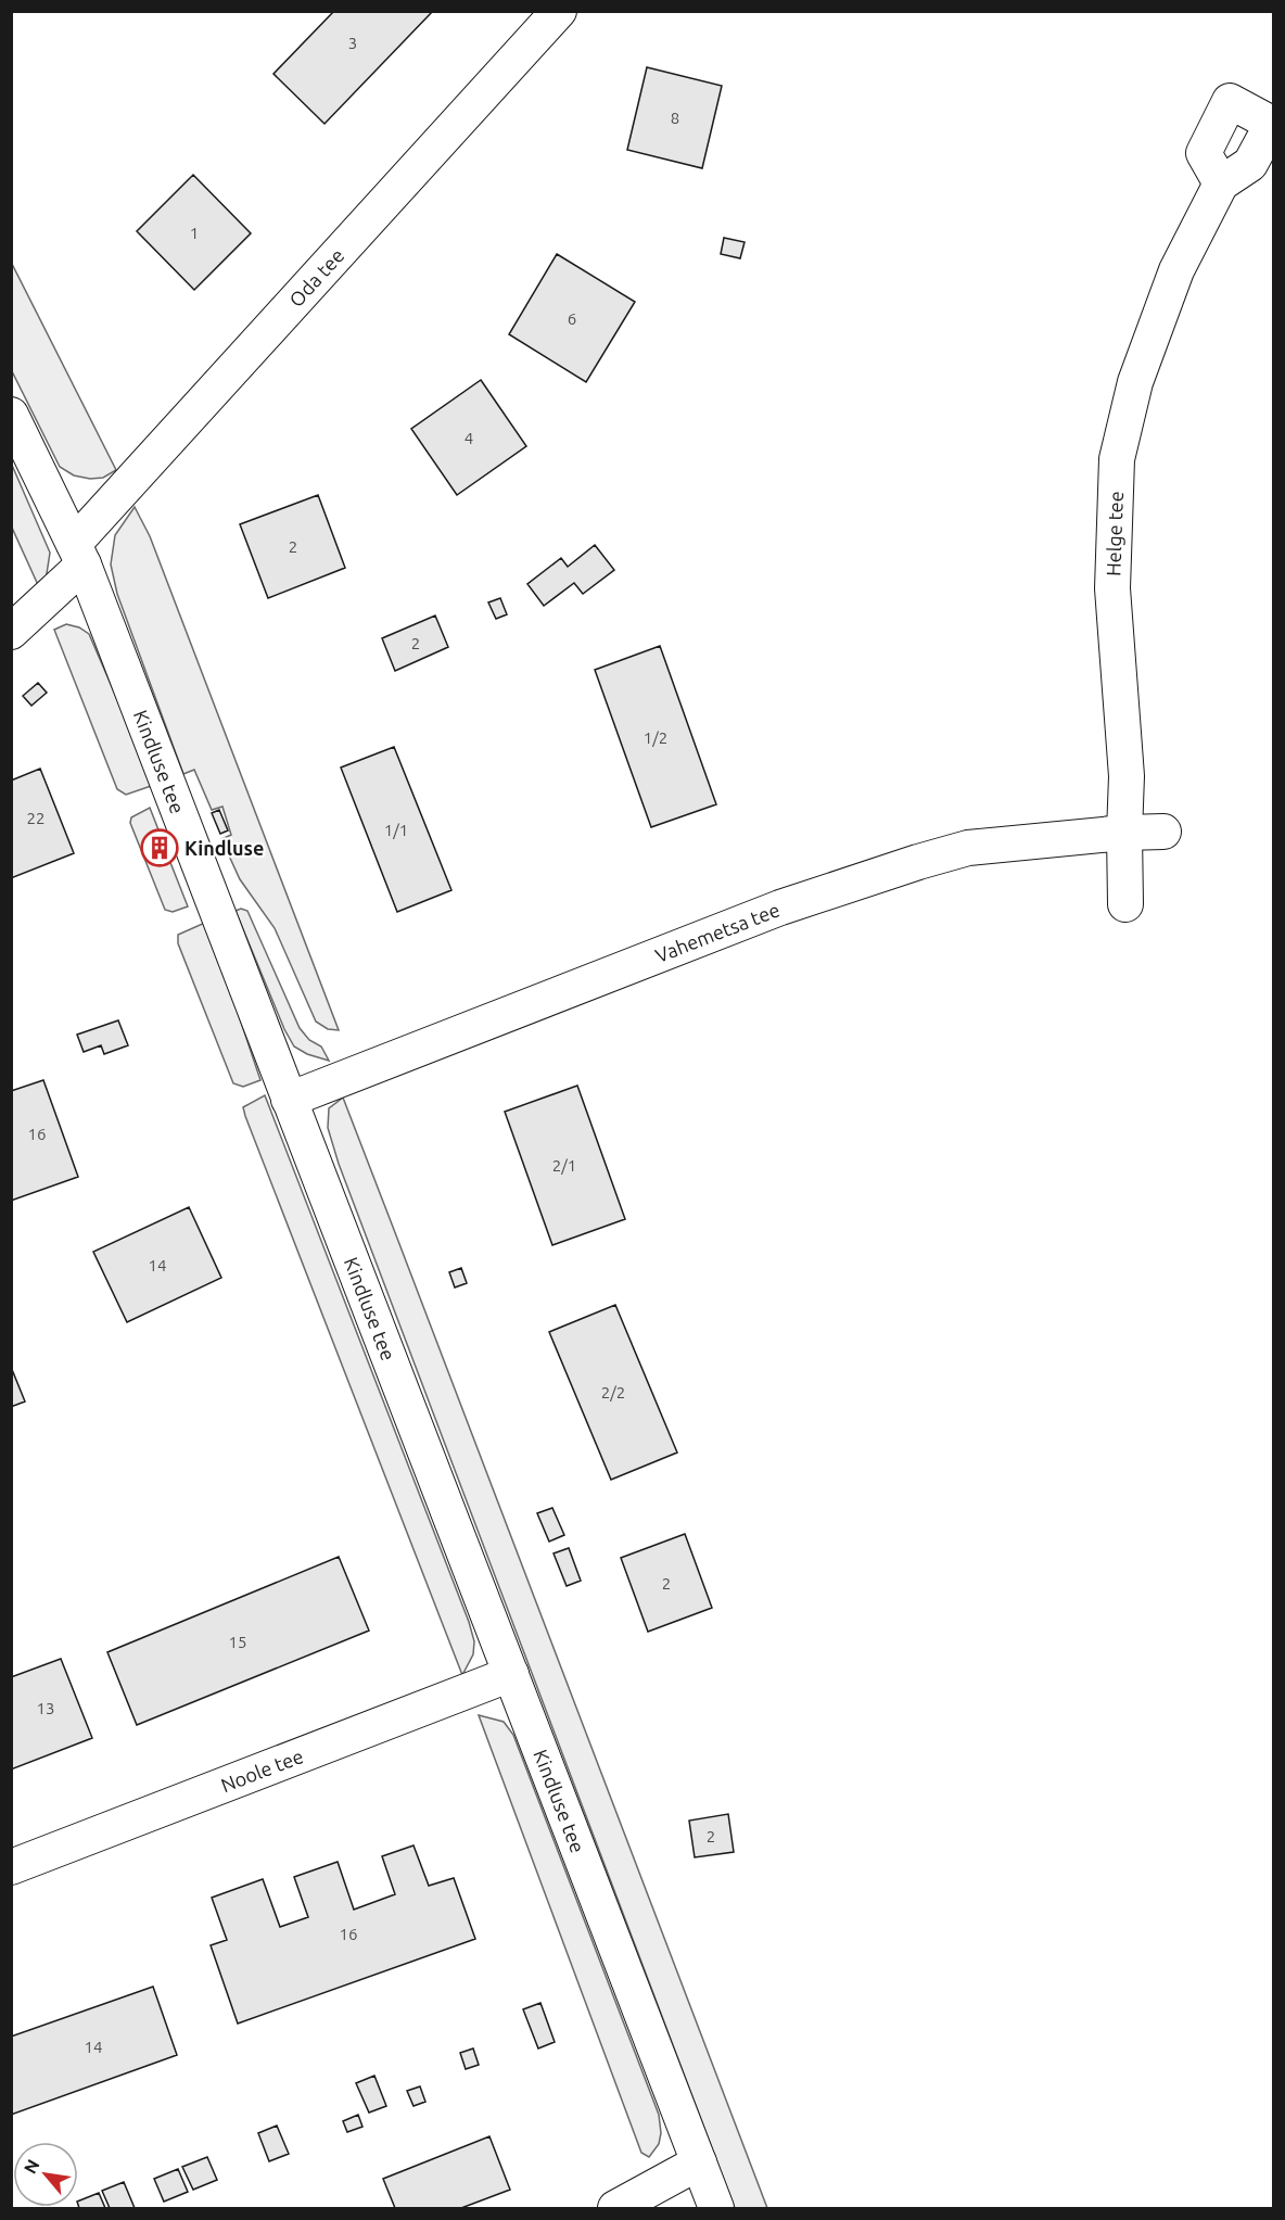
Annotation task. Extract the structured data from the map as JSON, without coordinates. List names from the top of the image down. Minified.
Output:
{"streets":{"street":["Oda tee","Helge tee","Kindluse tee","Vahemetsa tee","Noole tee"]},"crossings":[["Oda tee","Kindluse tee"],["Helge tee","Vahemetsa tee"],["Kindluse tee","Vahemetsa tee"],["Kindluse tee","Noole tee"]],"places":{"building":["Kindluse"]},"house_numbers":["3","8","1","6","4","2","2","1/2","22","1/1","16","2/1","14","2/2","2","15","13","2","16","14"],"north":"top left"}
